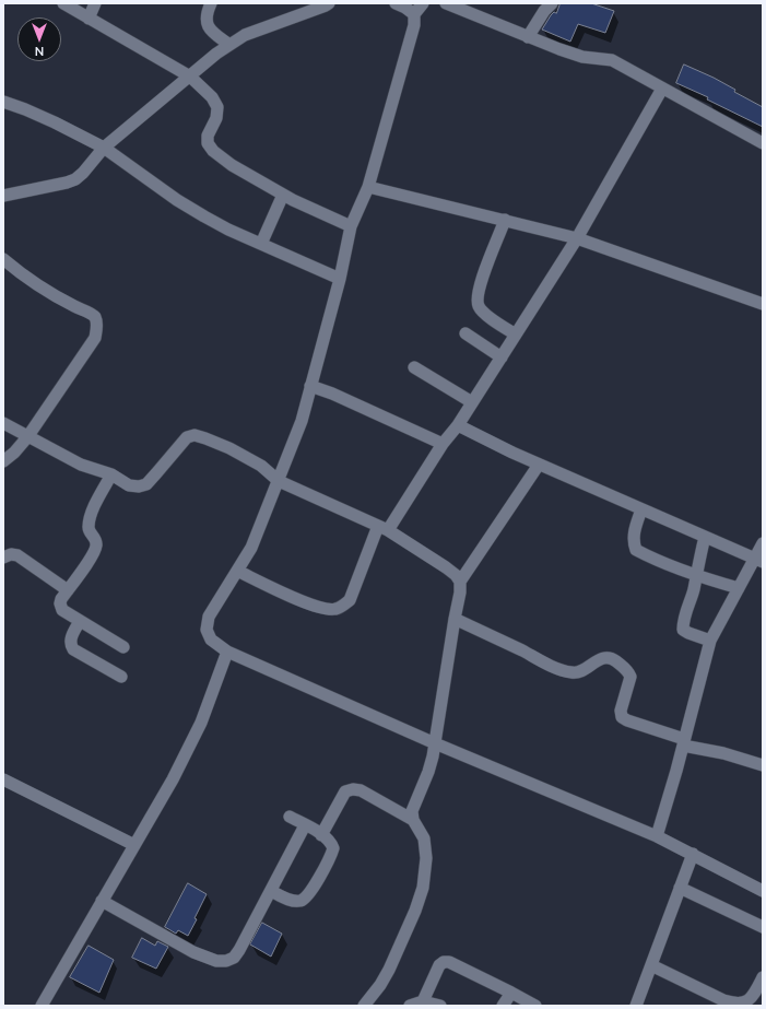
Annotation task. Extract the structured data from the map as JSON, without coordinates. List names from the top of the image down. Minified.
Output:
{"north":"bottom"}
